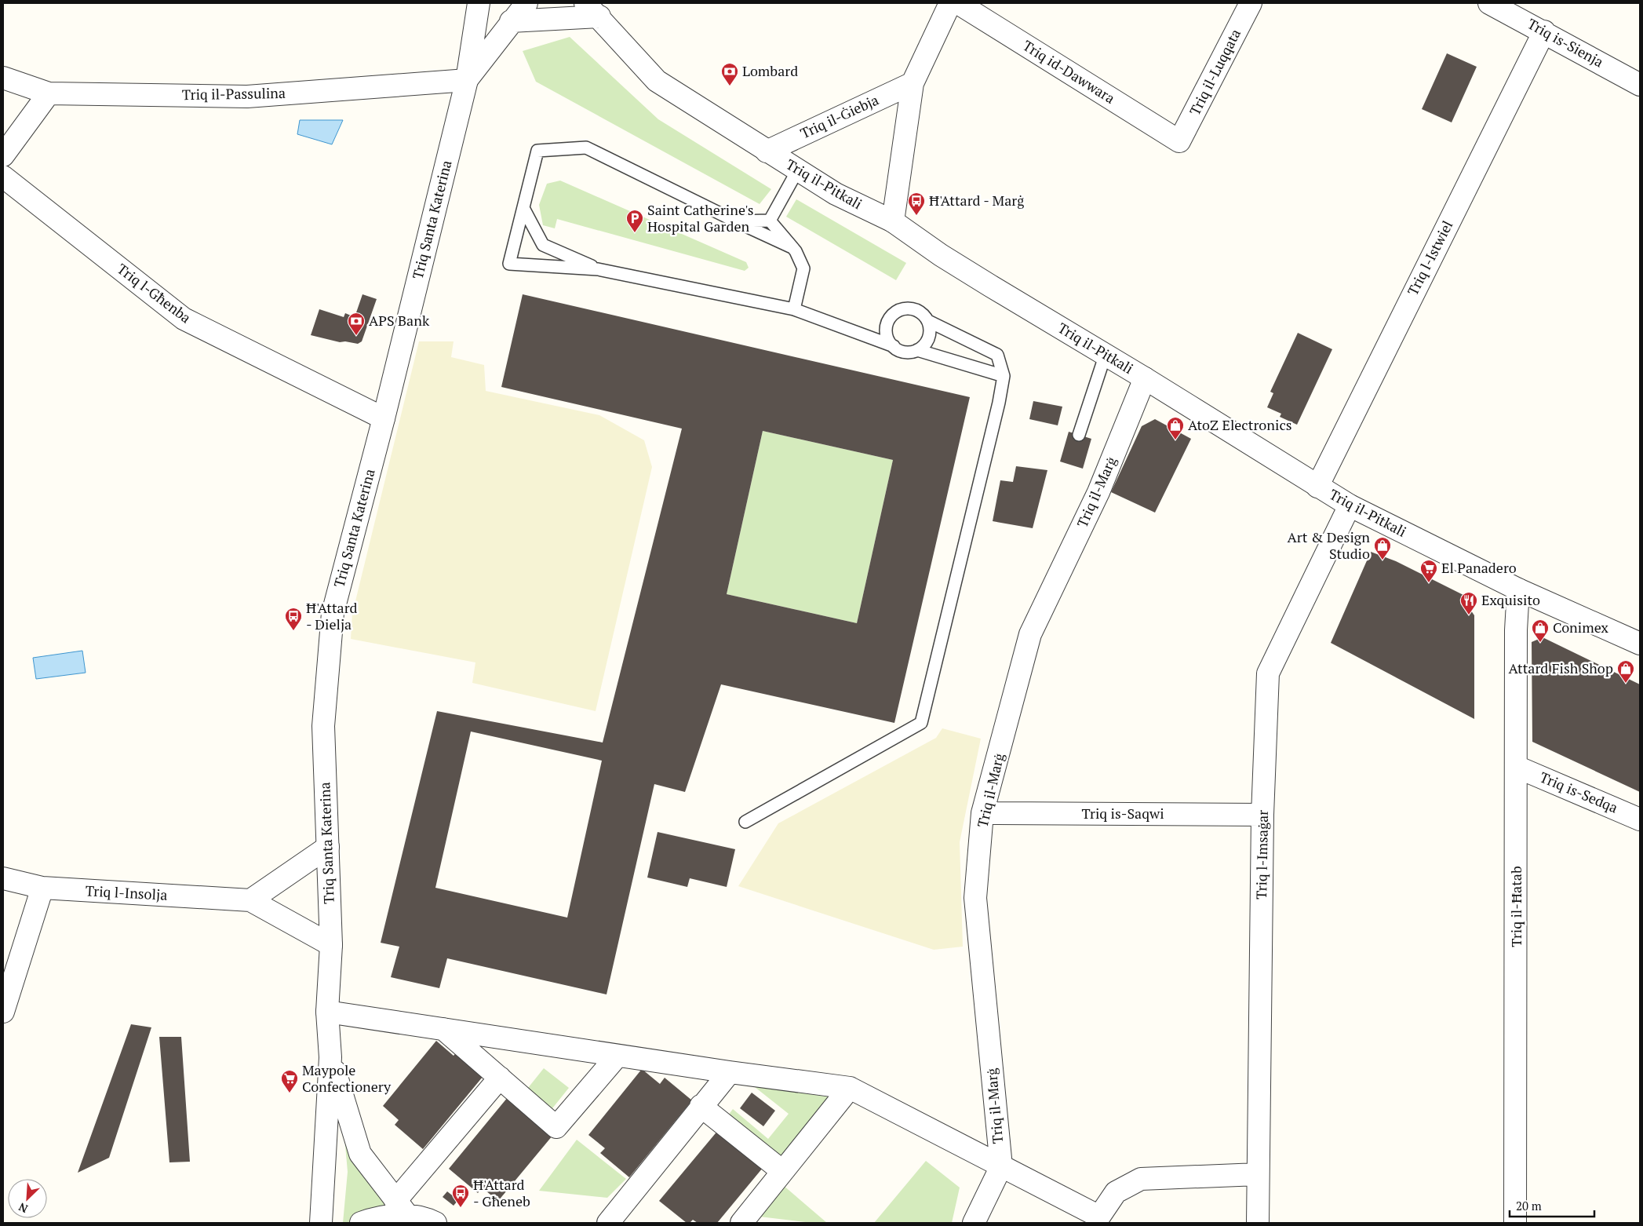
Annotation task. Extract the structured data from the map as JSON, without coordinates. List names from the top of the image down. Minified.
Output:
{"streets":{"street":["Triq is-Sienja","Triq id-Dawwara","Triq il-Luqqata","Triq il-Passulina","Triq il-Ġiebja","Triq il-Pitkali","Triq Santa Katerina","Triq l-Istwiel","Triq l-Għenba","Triq il-Marġ","Triq is-Sedqa","Triq is-Saqwi","Triq l-Imsaġar","Triq l-Insolja","Triq il-Ħatab"]},"crossings":[["Triq is-Sienja","Triq l-Istwiel"],["Triq id-Dawwara","Triq il-Luqqata"],["Triq il-Passulina","Triq Santa Katerina"],["Triq il-Ġiebja","Triq il-Pitkali"],["Triq il-Pitkali","Triq l-Istwiel"],["Triq il-Pitkali","Triq il-Marġ"],["Triq il-Pitkali","Triq l-Imsaġar"],["Triq il-Pitkali","Triq il-Ħatab"],["Triq Santa Katerina","Triq l-Għenba"],["Triq Santa Katerina","Triq l-Insolja"],["Triq il-Marġ","Triq is-Saqwi"],["Triq is-Sedqa","Triq il-Ħatab"],["Triq is-Saqwi","Triq l-Imsaġar"]],"places":{"bank":["Lombard","APS Bank"],"bus stop":["Ħ'Attard - Marġ","Ħ'Attard - Dielja","Ħ'Attard - Għeneb"],"parking":["Saint Catherine's Hospital Garden"],"shop":["AtoZ Electronics","Art & Design Studio","Conimex","Attard Fish Shop"],"supermarket":["El Panadero","Maypole Confectionery"],"restaurant":["Exquisito"]},"scale_bar":"20 m","north":"bottom left"}
